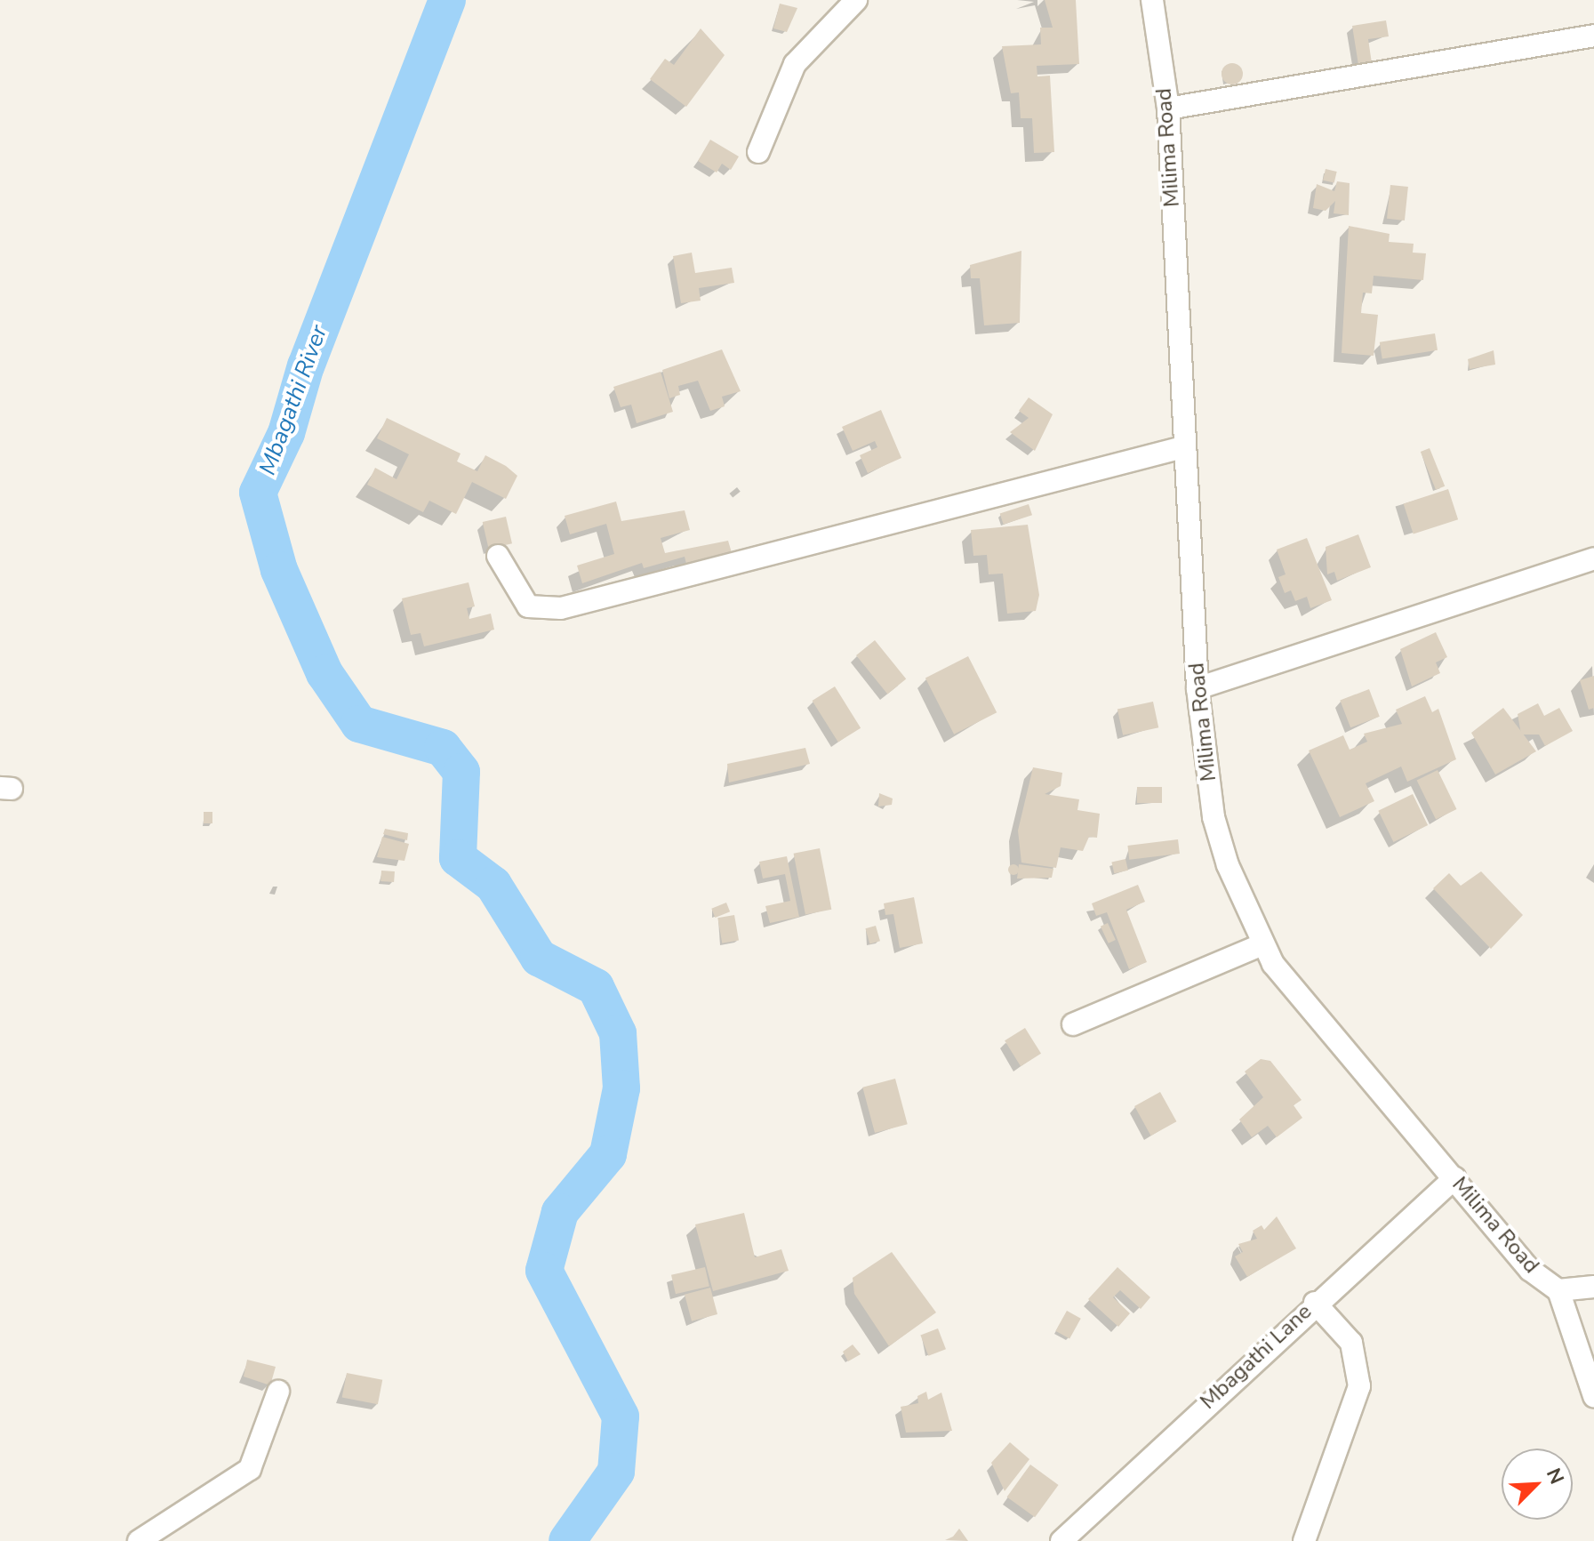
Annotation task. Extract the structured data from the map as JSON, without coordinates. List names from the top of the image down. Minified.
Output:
{"streets":{"street":["Milima Road","Mbagathi Lane"]},"crossings":[["Milima Road","Mbagathi Lane"]],"water":["Mbagathi River"],"north":"top right"}
